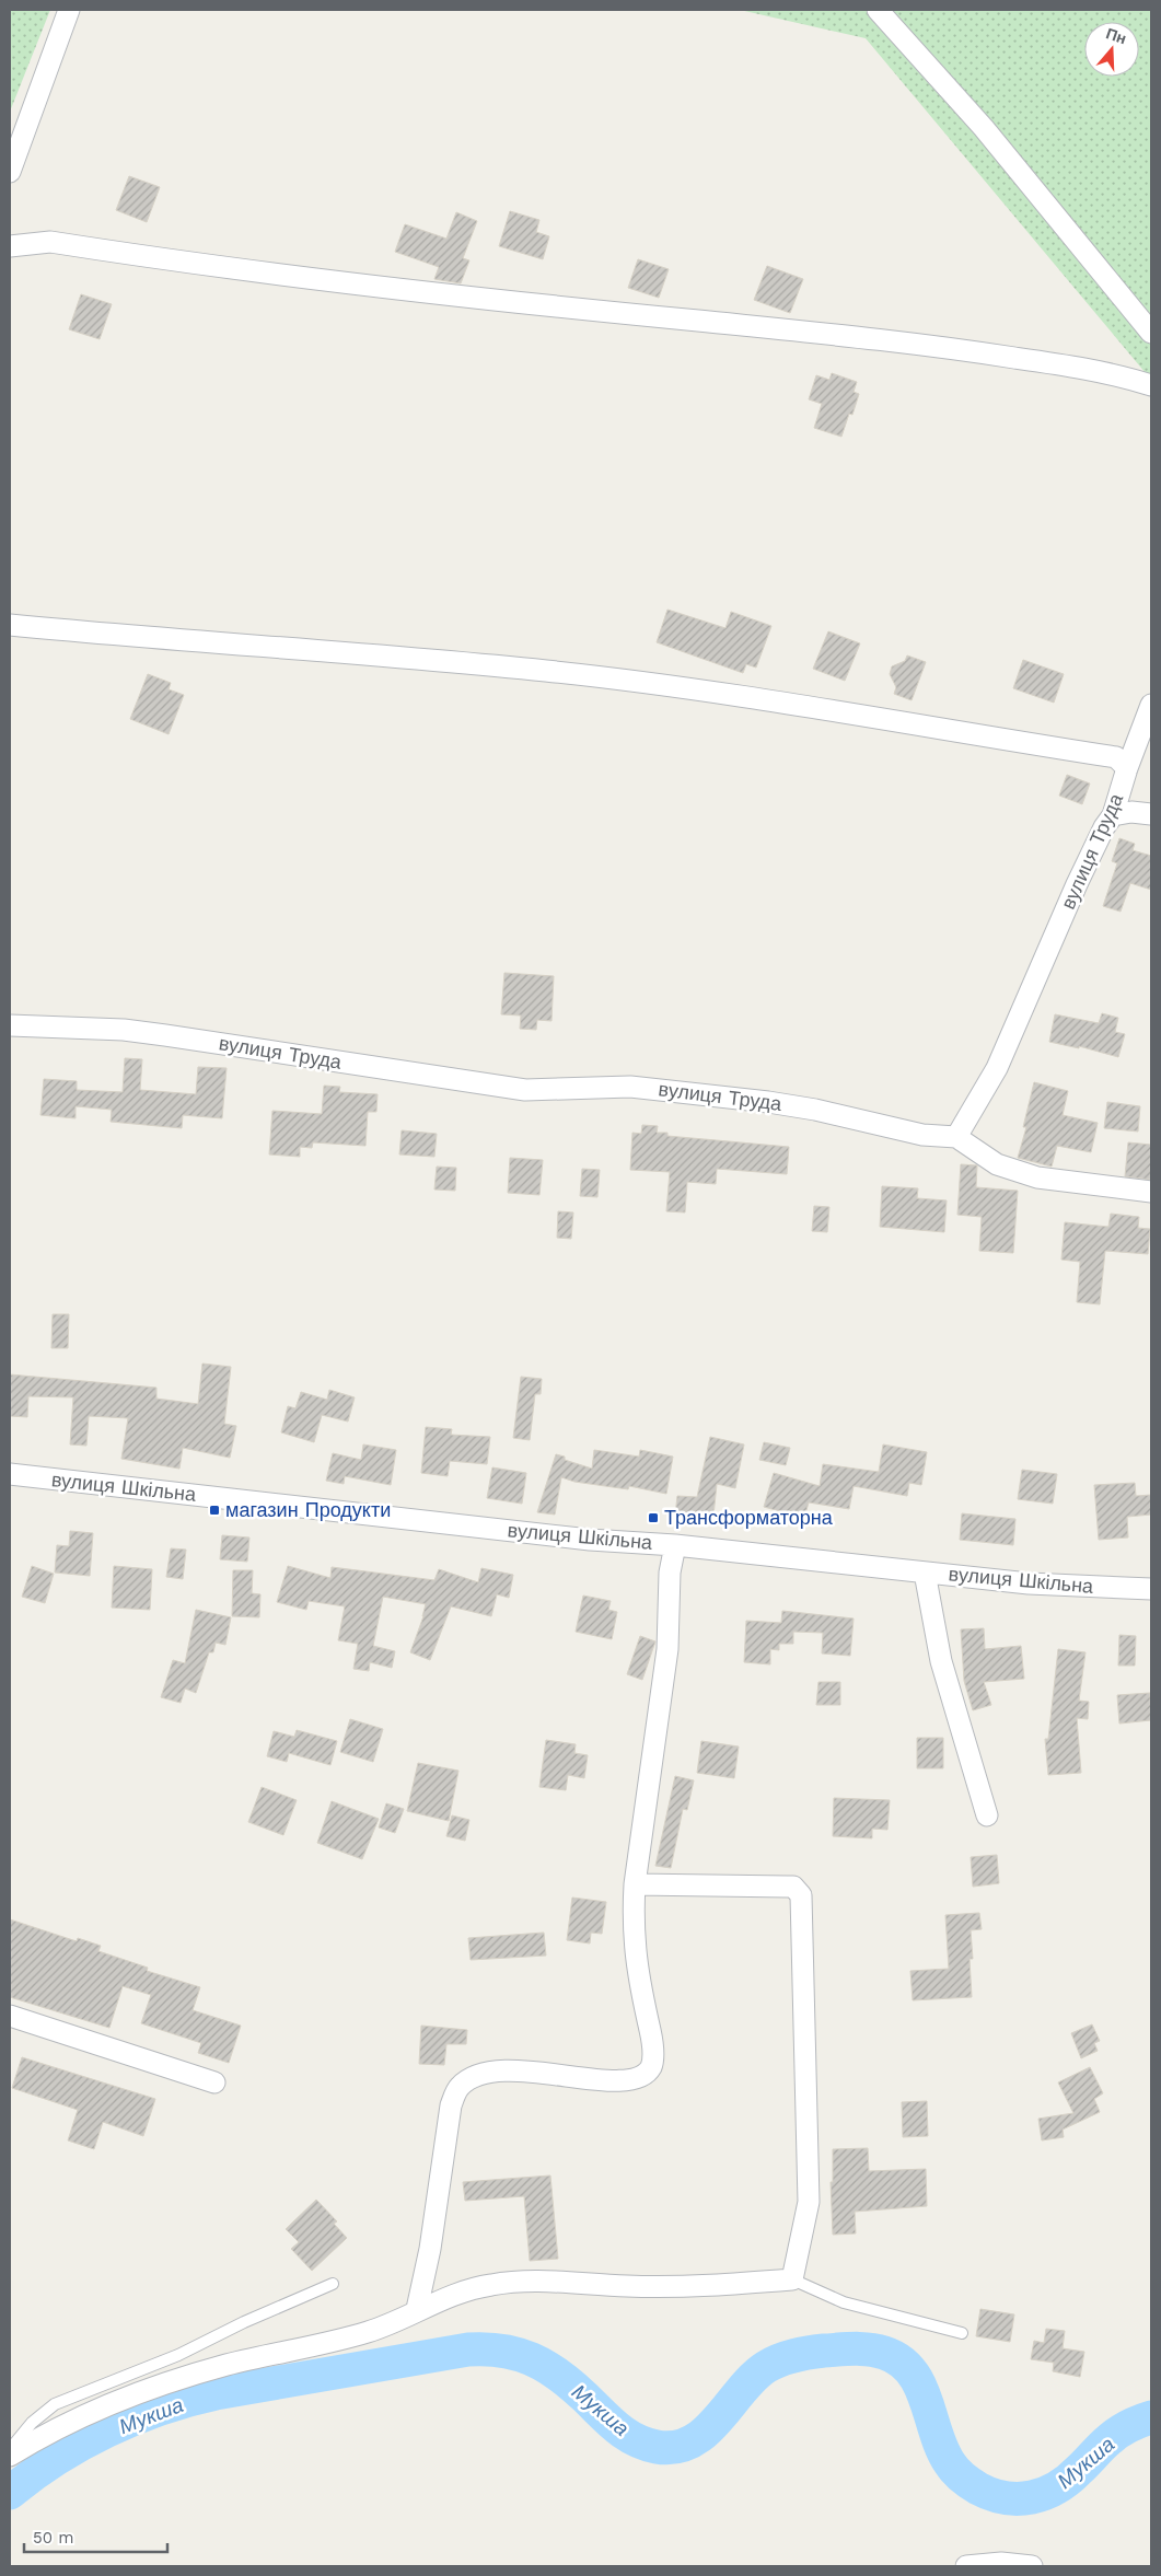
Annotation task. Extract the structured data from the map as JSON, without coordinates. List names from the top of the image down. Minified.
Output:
{"streets":{"street":["вулиця Труда","вулиця Шкільна"]},"water":["Мукша"],"places":{"transit":["магазин Продукти","Трансформаторна"]},"scale_bar":"50 m","north":"top"}
